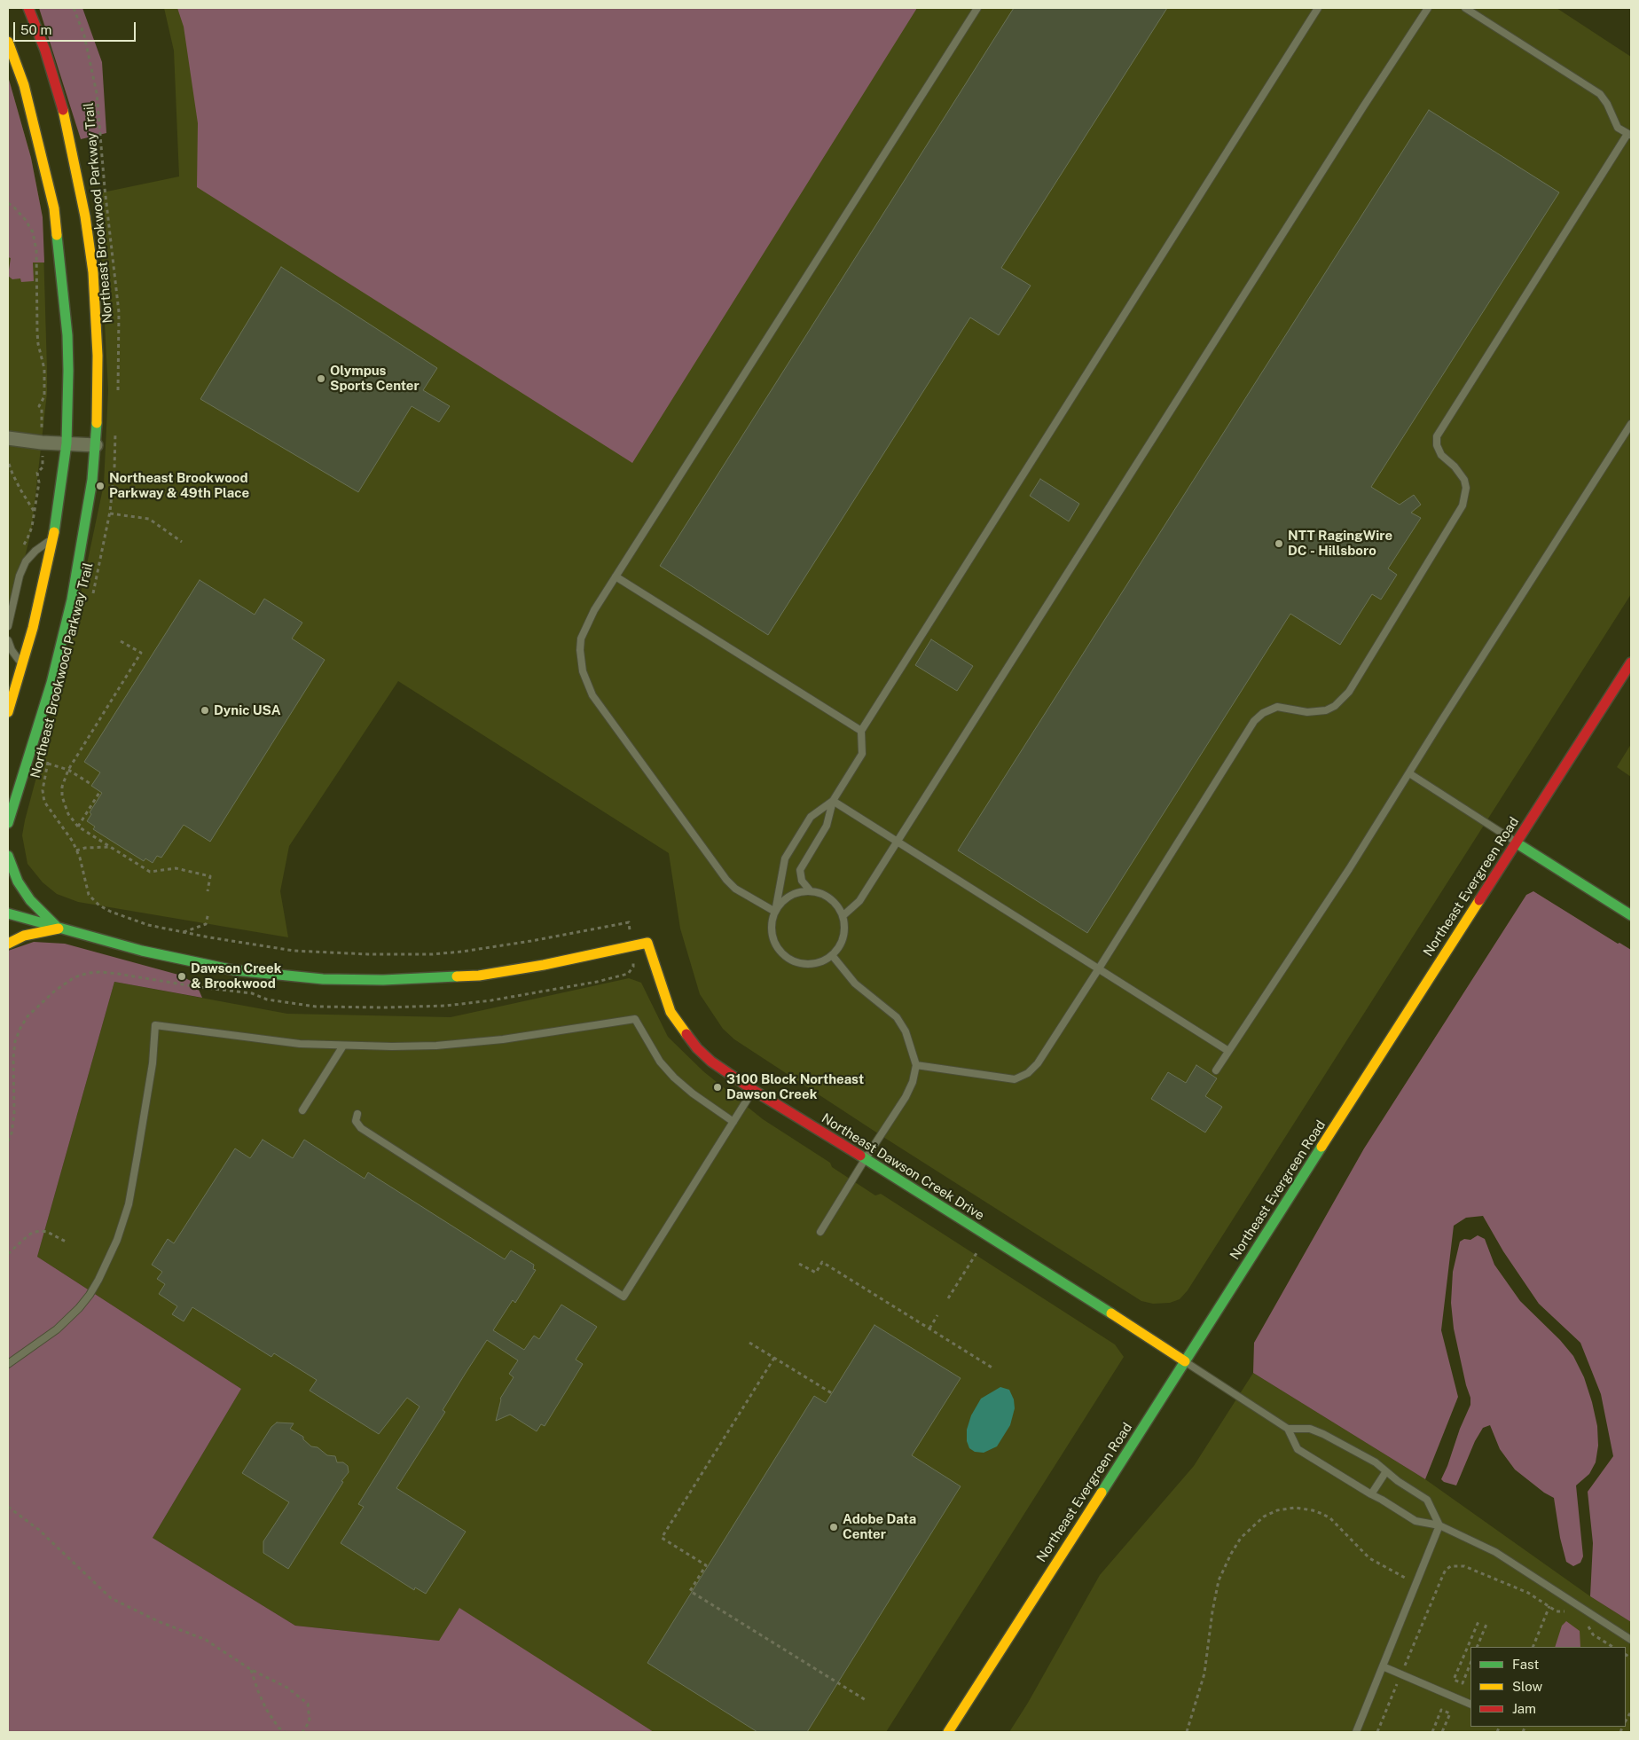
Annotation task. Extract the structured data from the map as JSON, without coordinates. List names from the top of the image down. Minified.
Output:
{"streets":{"main road":["Northeast Evergreen Road","Northeast Dawson Creek Drive"],"path":["Northeast Brookwood Parkway Trail"]},"crossings":[["Northeast Evergreen Road","Northeast Dawson Creek Drive"]],"places":["Olympus Sports Center","Northeast Brookwood Parkway & 49th Place","NTT RagingWire DC - Hillsboro","Dynic USA","Dawson Creek & Brookwood","3100 Block Northeast Dawson Creek","Adobe Data Center"],"legend":["Fast","Slow","Jam"],"scale_bar":"50 m"}
